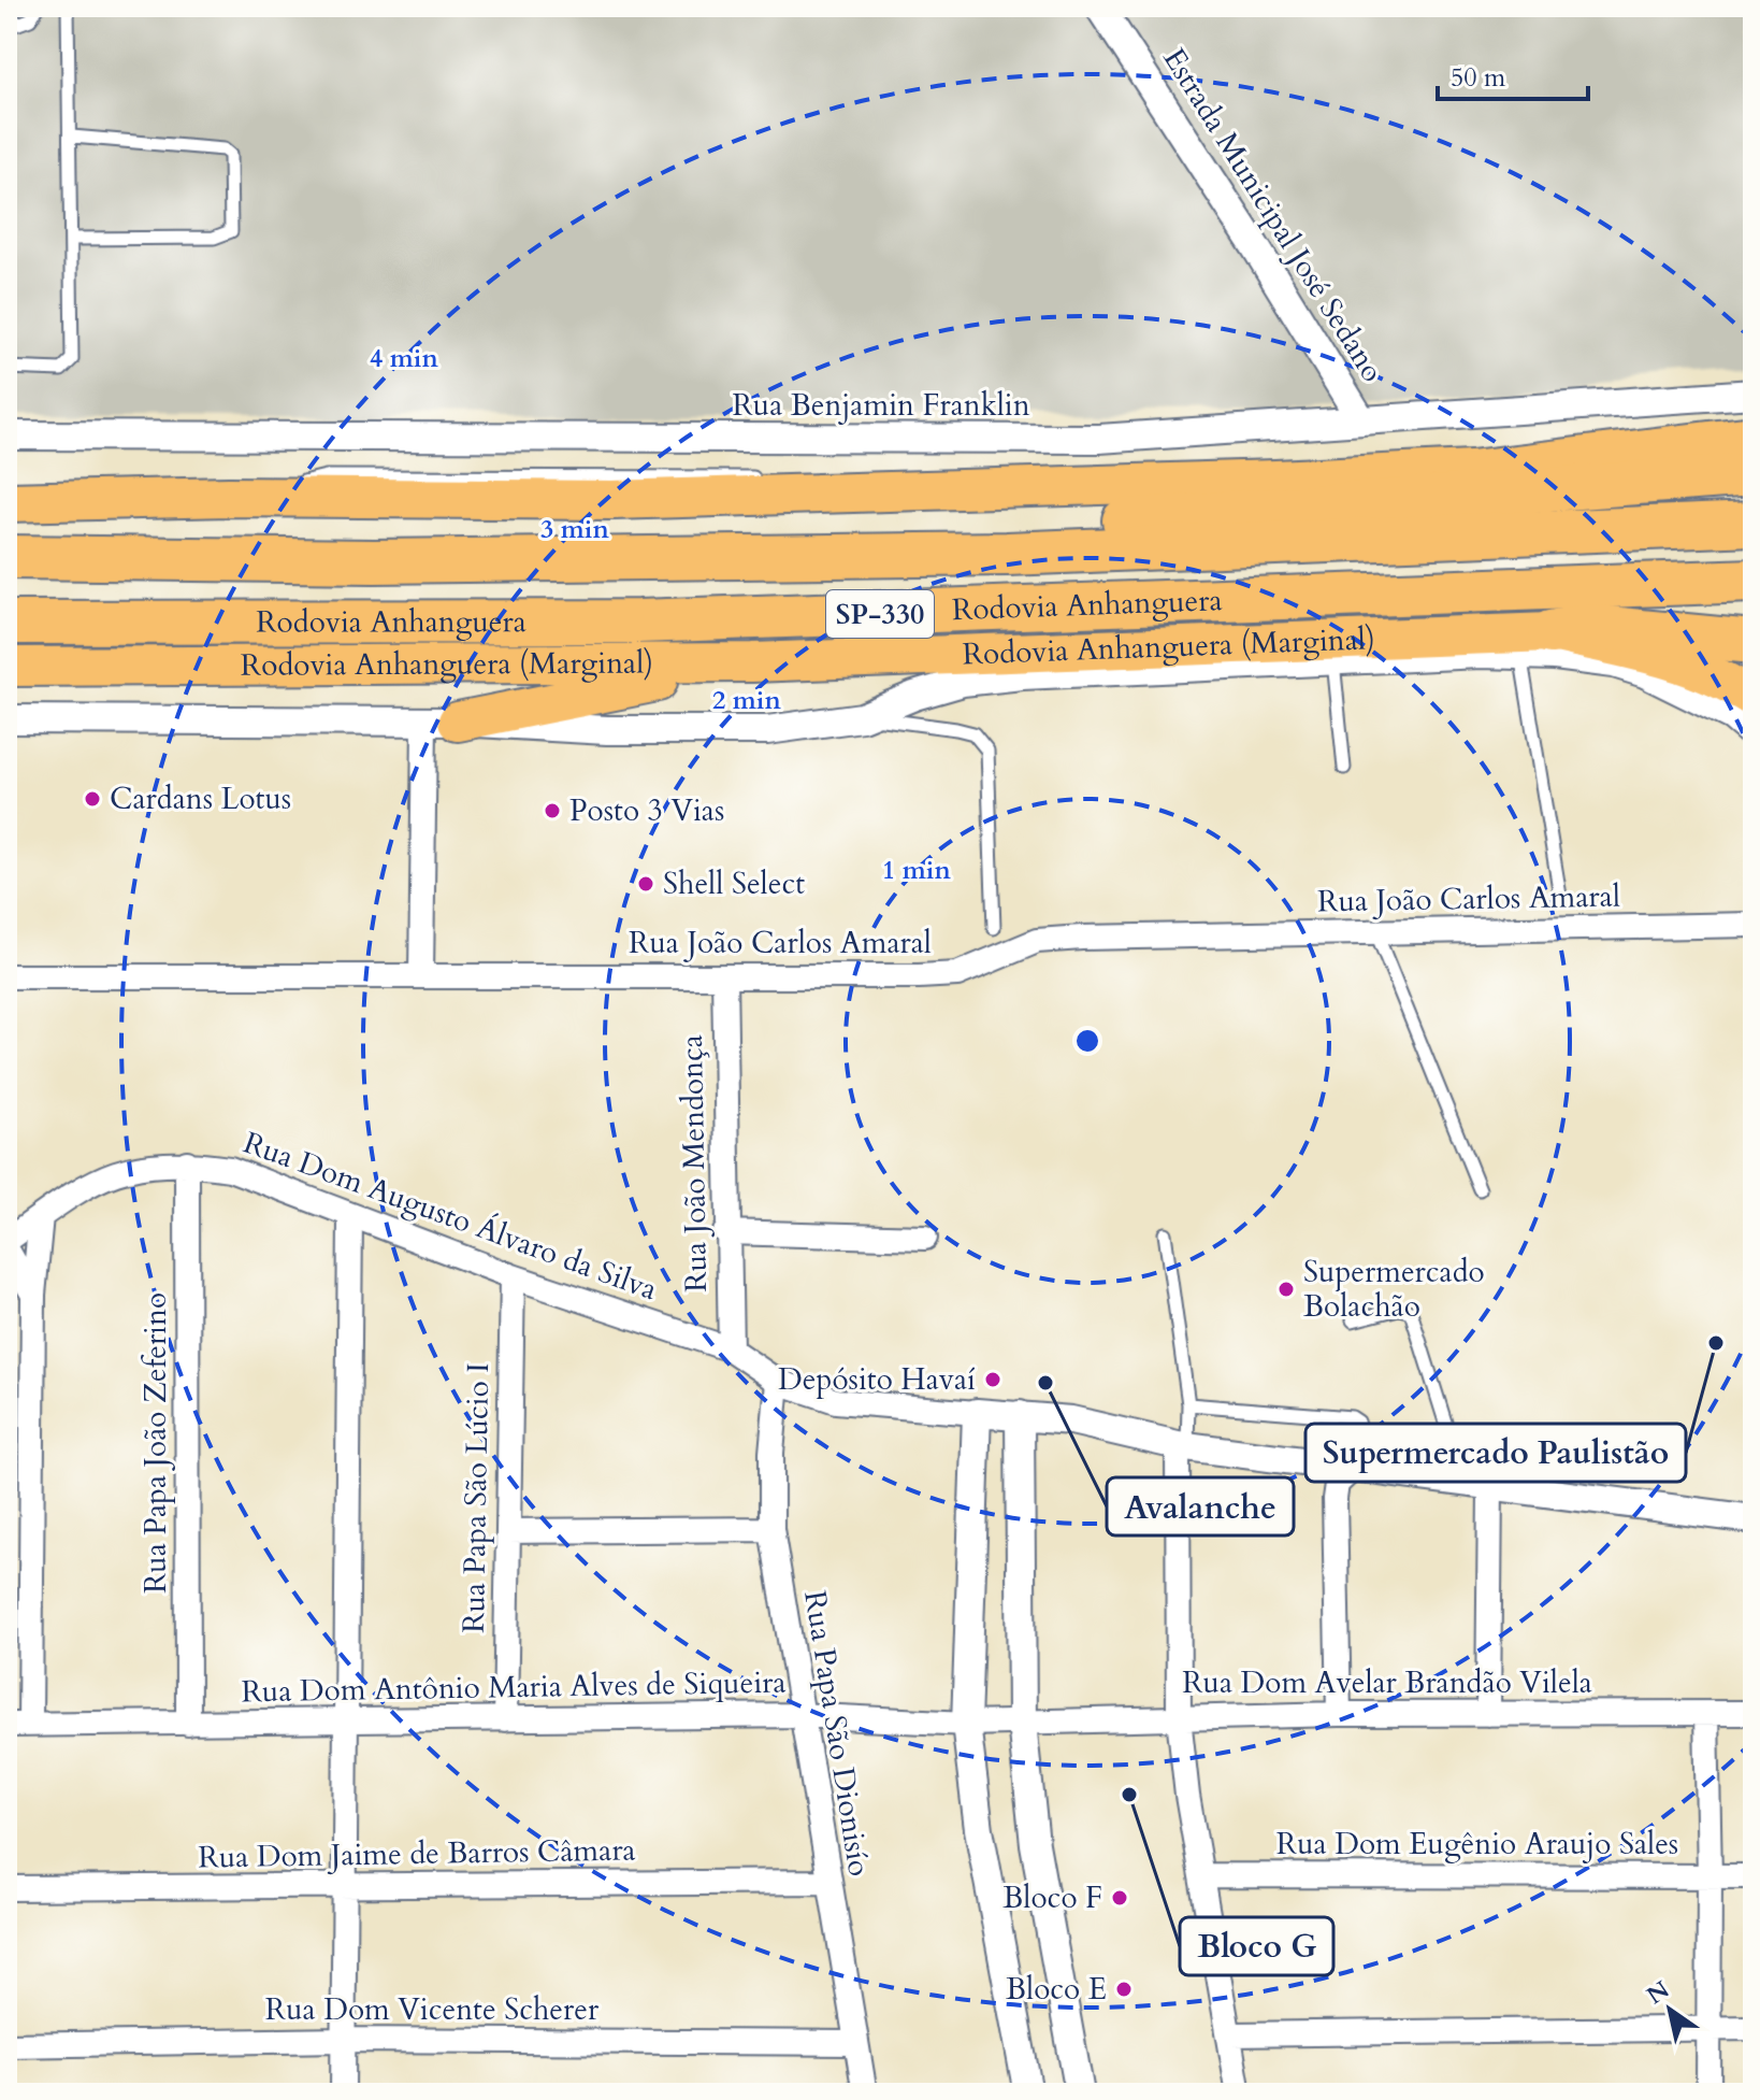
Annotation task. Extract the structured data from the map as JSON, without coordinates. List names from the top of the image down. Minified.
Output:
{"streets":{"highway":["Rodovia Anhanguera","SP-330","Rodovia Anhanguera (Marginal)"],"street":["Estrada Municipal José Sedano","Rua Benjamin Franklin","Rua João Carlos Amaral","Rua João Mendonça","Rua Dom Augusto Álvaro da Silva","Rua Papa João Zeferino","Rua Papa São Lúcio I","Rua Dom Avelar Brandão Vilela","Rua Dom Antônio Maria Alves de Siqueira","Rua Papa São Dionisío","Rua Dom Eugênio Araujo Sales","Rua Dom Jaime de Barros Câmara","Rua Dom Vicente Scherer"]},"crossings":[["Estrada Municipal José Sedano","Rua Benjamin Franklin"],["Rua João Carlos Amaral","Rua João Mendonça"],["Rua João Mendonça","Rua Dom Augusto Álvaro da Silva"],["Rua Dom Augusto Álvaro da Silva","Rua Papa João Zeferino"],["Rua Dom Augusto Álvaro da Silva","Rua Papa São Lúcio I"],["Rua Dom Augusto Álvaro da Silva","Rua Papa São Dionisío"],["Rua Papa João Zeferino","Rua Dom Antônio Maria Alves de Siqueira"],["Rua Papa São Lúcio I","Rua Dom Antônio Maria Alves de Siqueira"],["Rua Dom Avelar Brandão Vilela","Rua Dom Antônio Maria Alves de Siqueira"],["Rua Dom Antônio Maria Alves de Siqueira","Rua Papa São Dionisío"],["Rua Papa São Dionisío","Rua Dom Jaime de Barros Câmara"],["Rua Papa São Dionisío","Rua Dom Vicente Scherer"]],"places":["Cardans Lotus","Posto 3 Vias","Shell Select","Supermercado Bolachão","Supermercado Paulistão","Depósito Havaí","Avalanche","Bloco G","Bloco F","Bloco E"],"scale_bar":"50 m","north":"top left","rings":["4 min","3 min","2 min","1 min"]}
